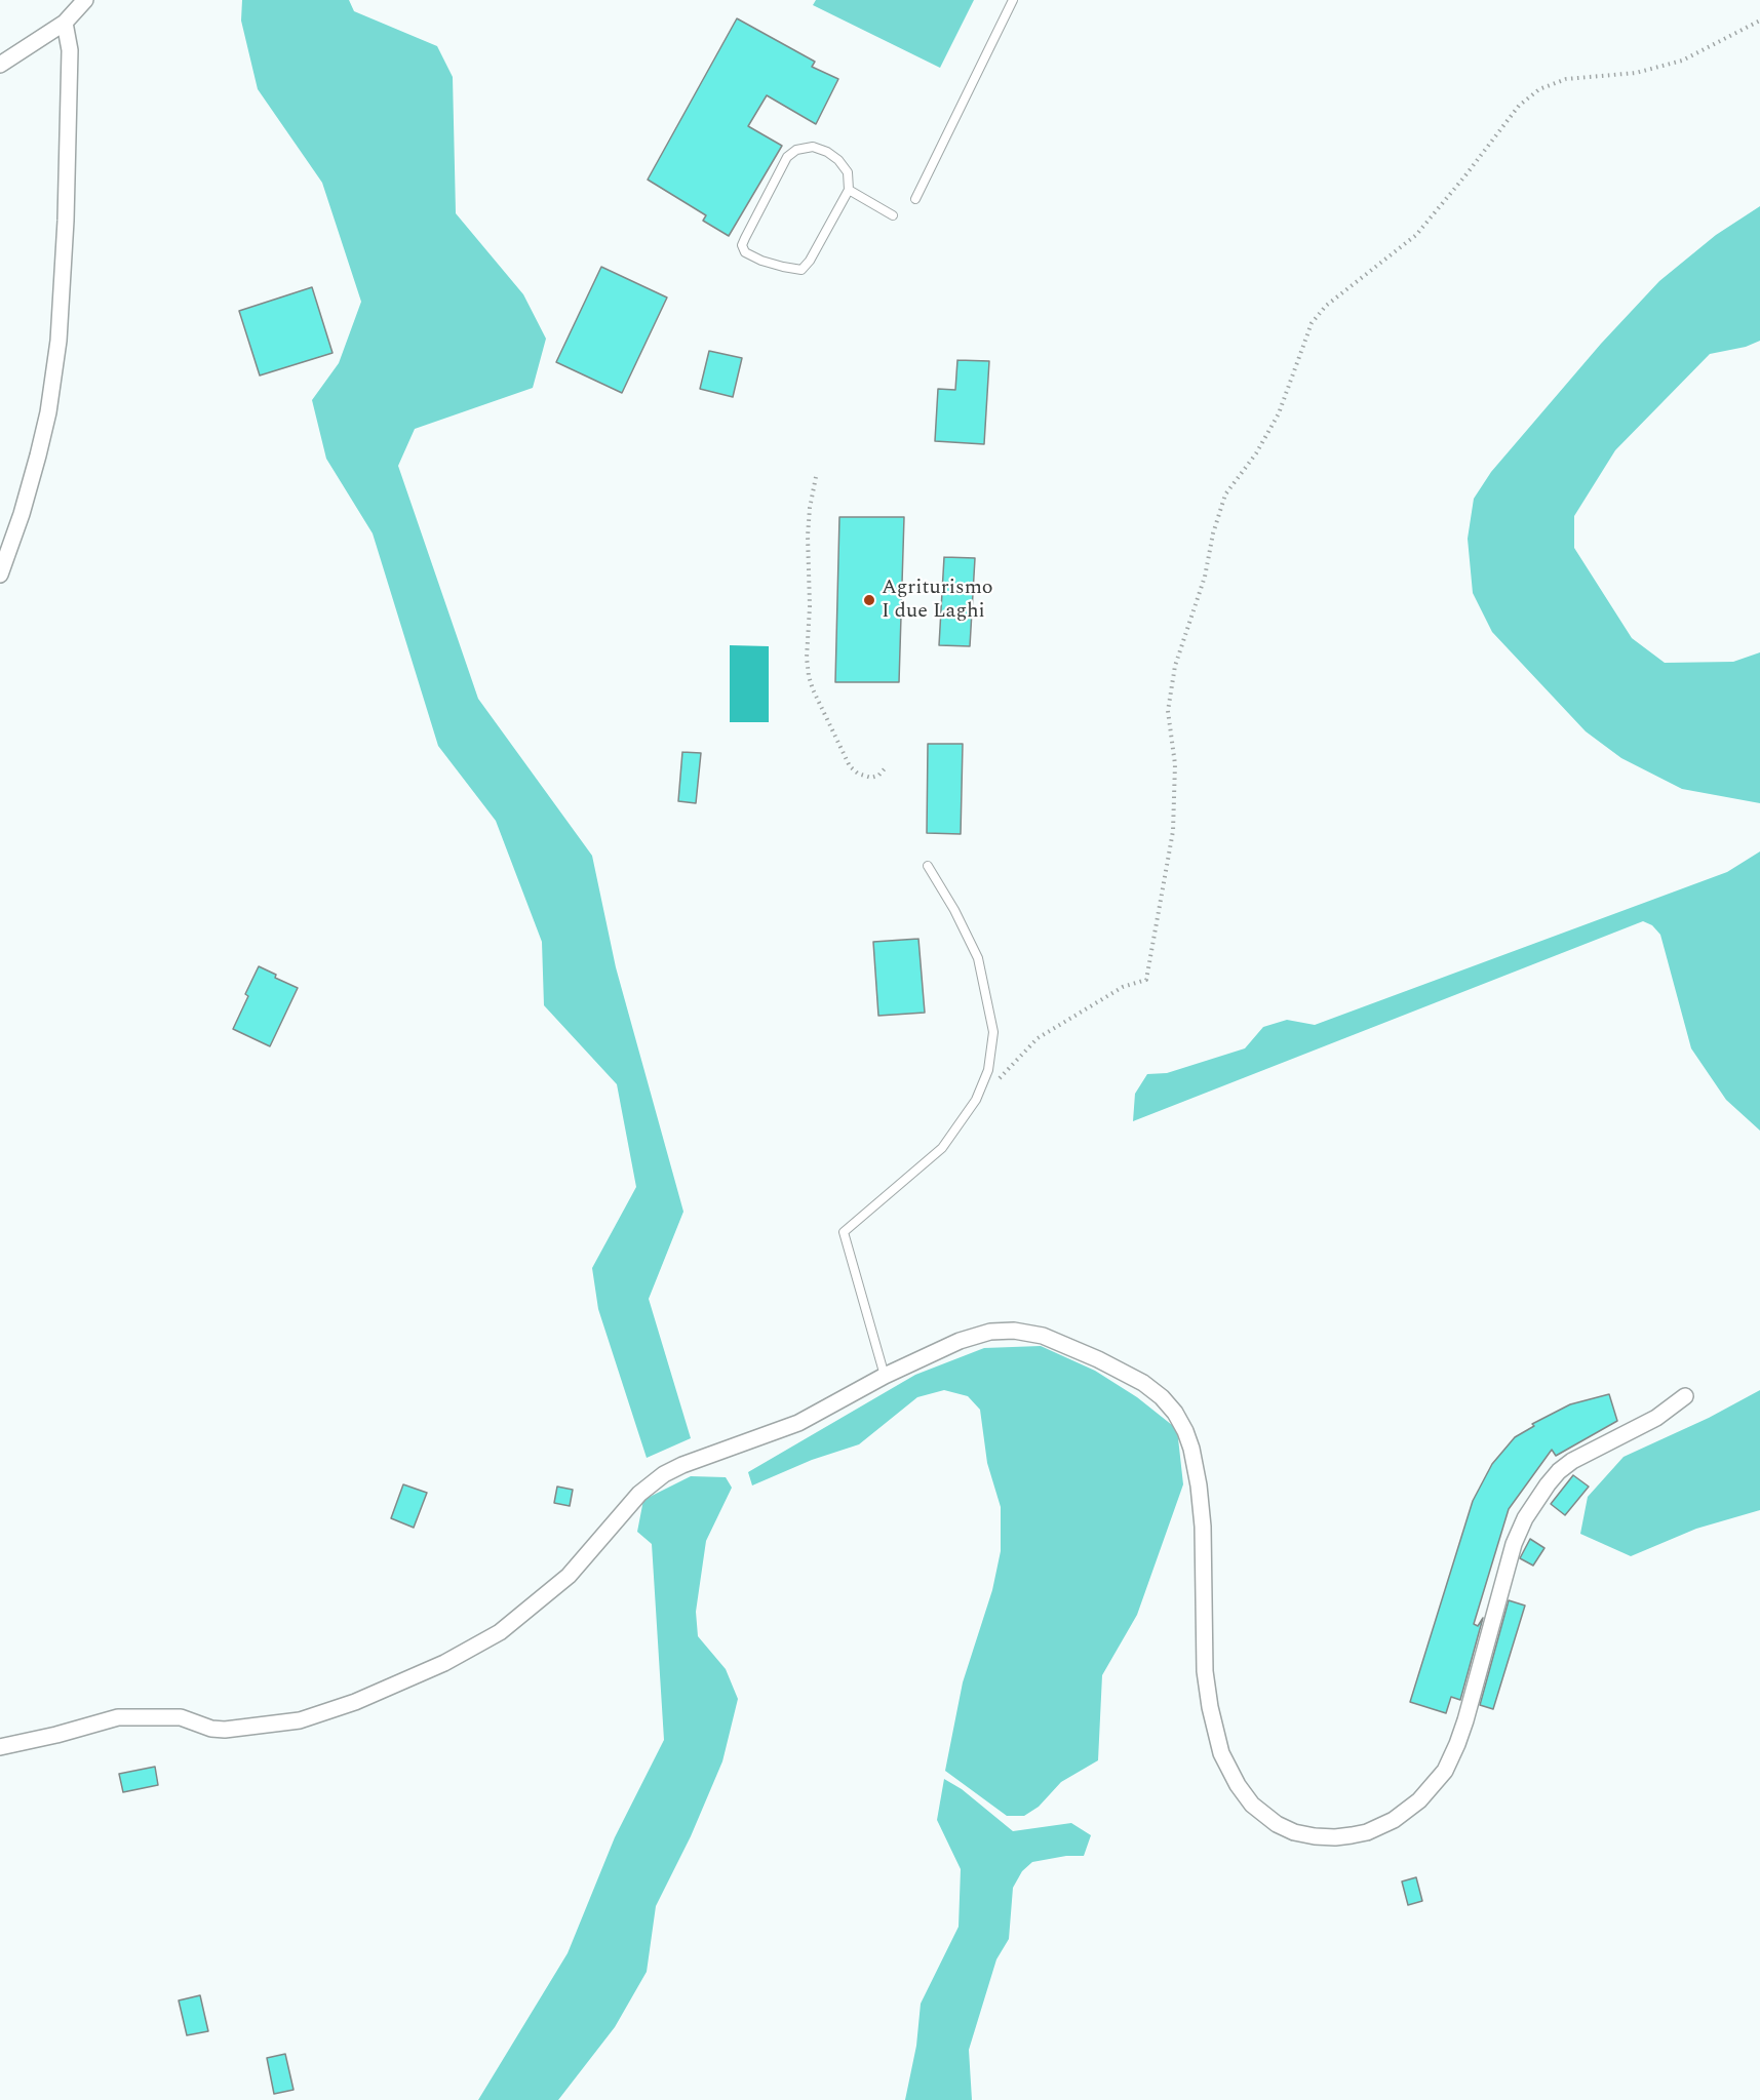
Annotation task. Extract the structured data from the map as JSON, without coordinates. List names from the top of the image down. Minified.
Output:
{"places":["Agriturismo I due Laghi"]}
